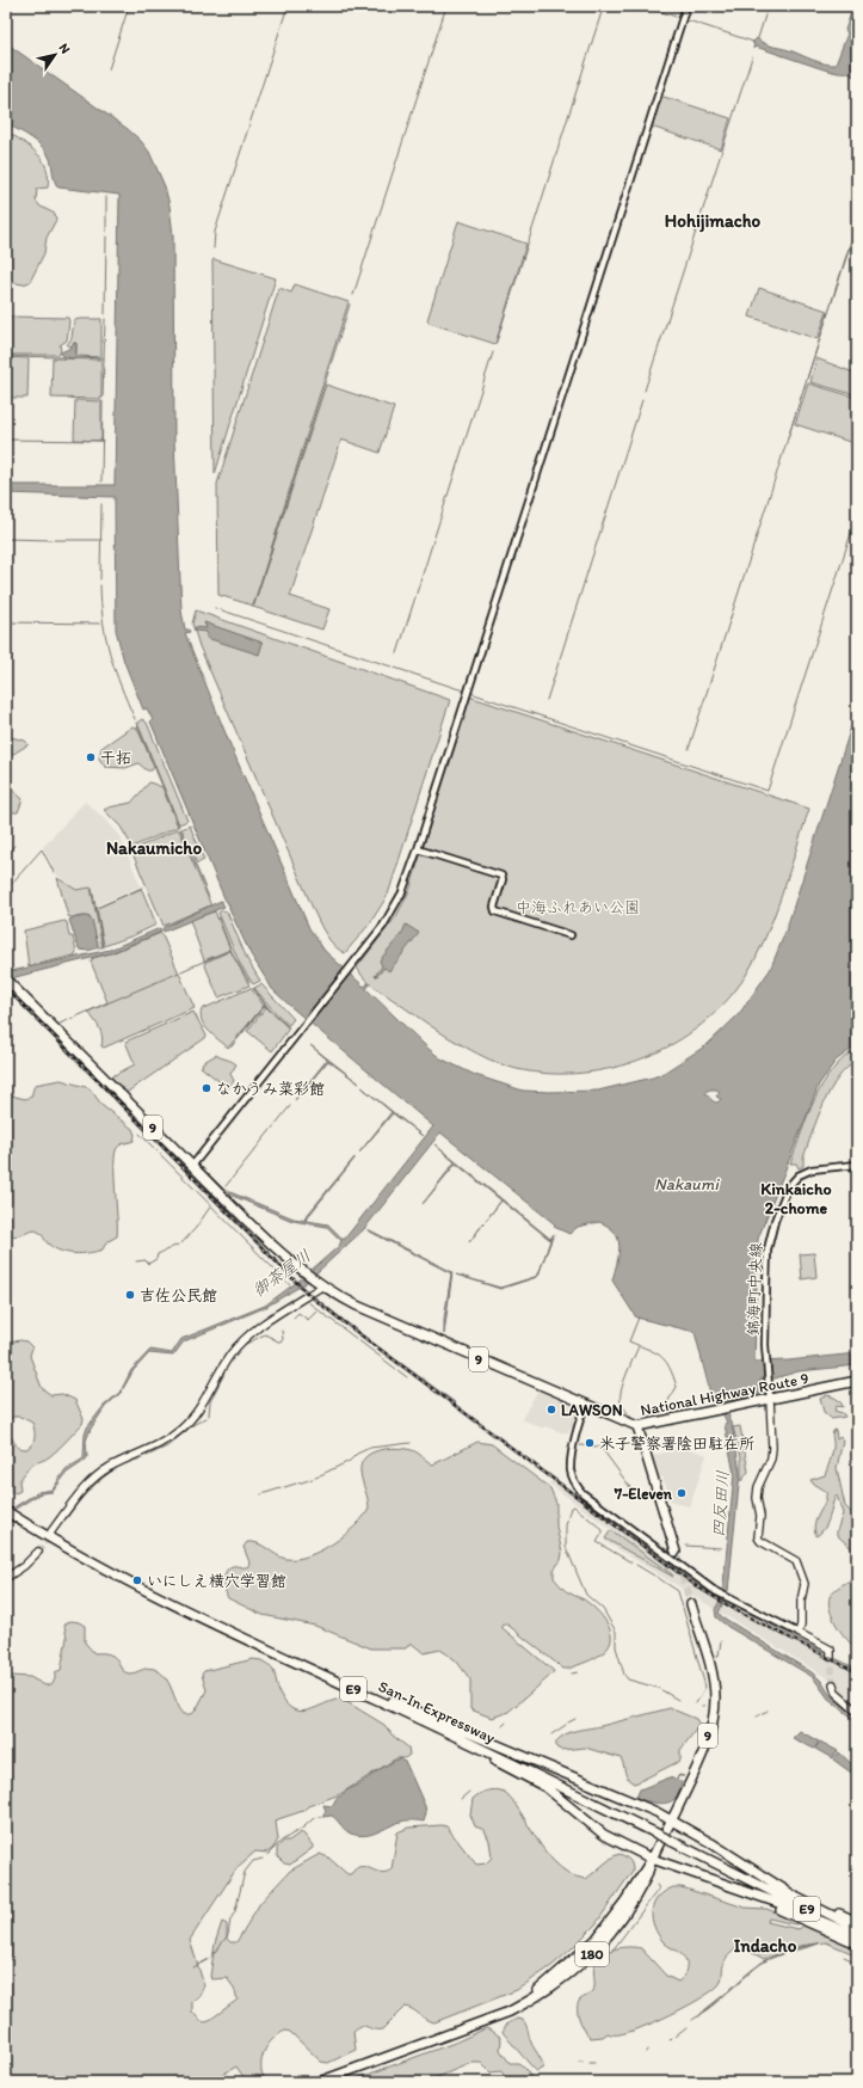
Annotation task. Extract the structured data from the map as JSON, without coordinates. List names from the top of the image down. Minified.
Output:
{"streets":{"highway":["9","National Highway Route 9","E9","San-In Expressway","180"],"street":["錦海町中央線"]},"crossings":[["9","180"],["錦海町中央線","National Highway Route 9"]],"districts":["Hohijimacho","Nakaumicho","Kinkaicho 2-chome","Indacho"],"water":["Nakaumi","御茶屋川","四反田川"],"parks":["中海ふれあい公園"],"places":["干拓","なかうみ菜彩館","吉佐公民館","LAWSON","米子警察署陰田駐在所","7-Eleven","いにしえ横穴学習館"],"north":"top right"}
